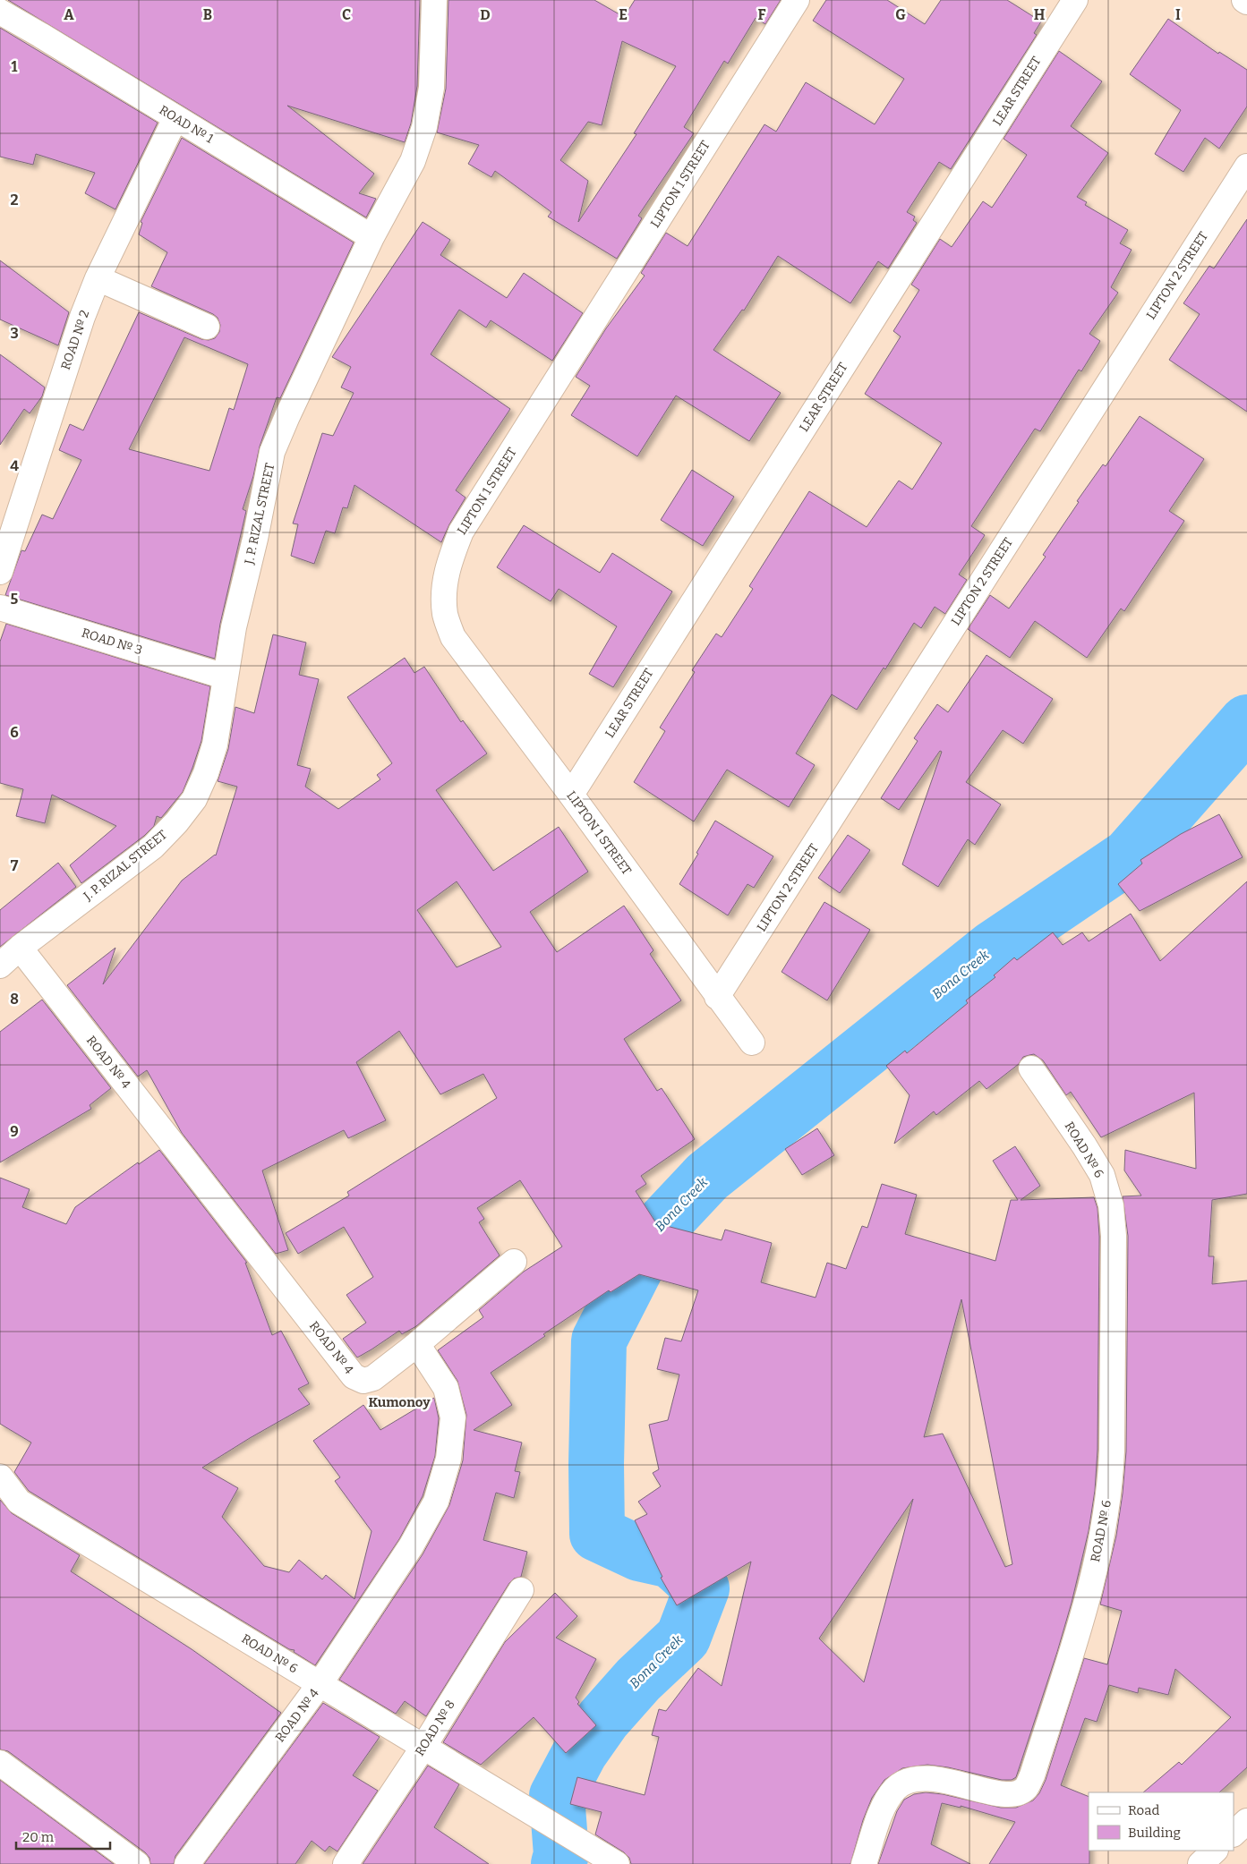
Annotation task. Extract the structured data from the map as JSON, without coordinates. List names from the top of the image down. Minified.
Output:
{"streets":{"street":["LEAR STREET","ROAD № 1","LIPTON 1 STREET","LIPTON 2 STREET","ROAD № 2","J. P. RIZAL STREET","ROAD № 3","ROAD № 4","ROAD № 6","ROAD № 8"]},"crossings":[["LEAR STREET","LIPTON 1 STREET"],["ROAD № 1","ROAD № 2"],["ROAD № 1","J. P. RIZAL STREET"],["LIPTON 1 STREET","LIPTON 2 STREET"],["J. P. RIZAL STREET","ROAD № 3"],["J. P. RIZAL STREET","ROAD № 4"],["ROAD № 4","ROAD № 6"],["ROAD № 6","ROAD № 8"]],"districts":["Kumonoy"],"water":["Bona Creek"],"legend":["Road","Building"],"scale_bar":"20 m","grid":{"columns":["A","B","C","D","E","F","G","H","I"],"rows":["1","2","3","4","5","6","7","8","9"]}}
